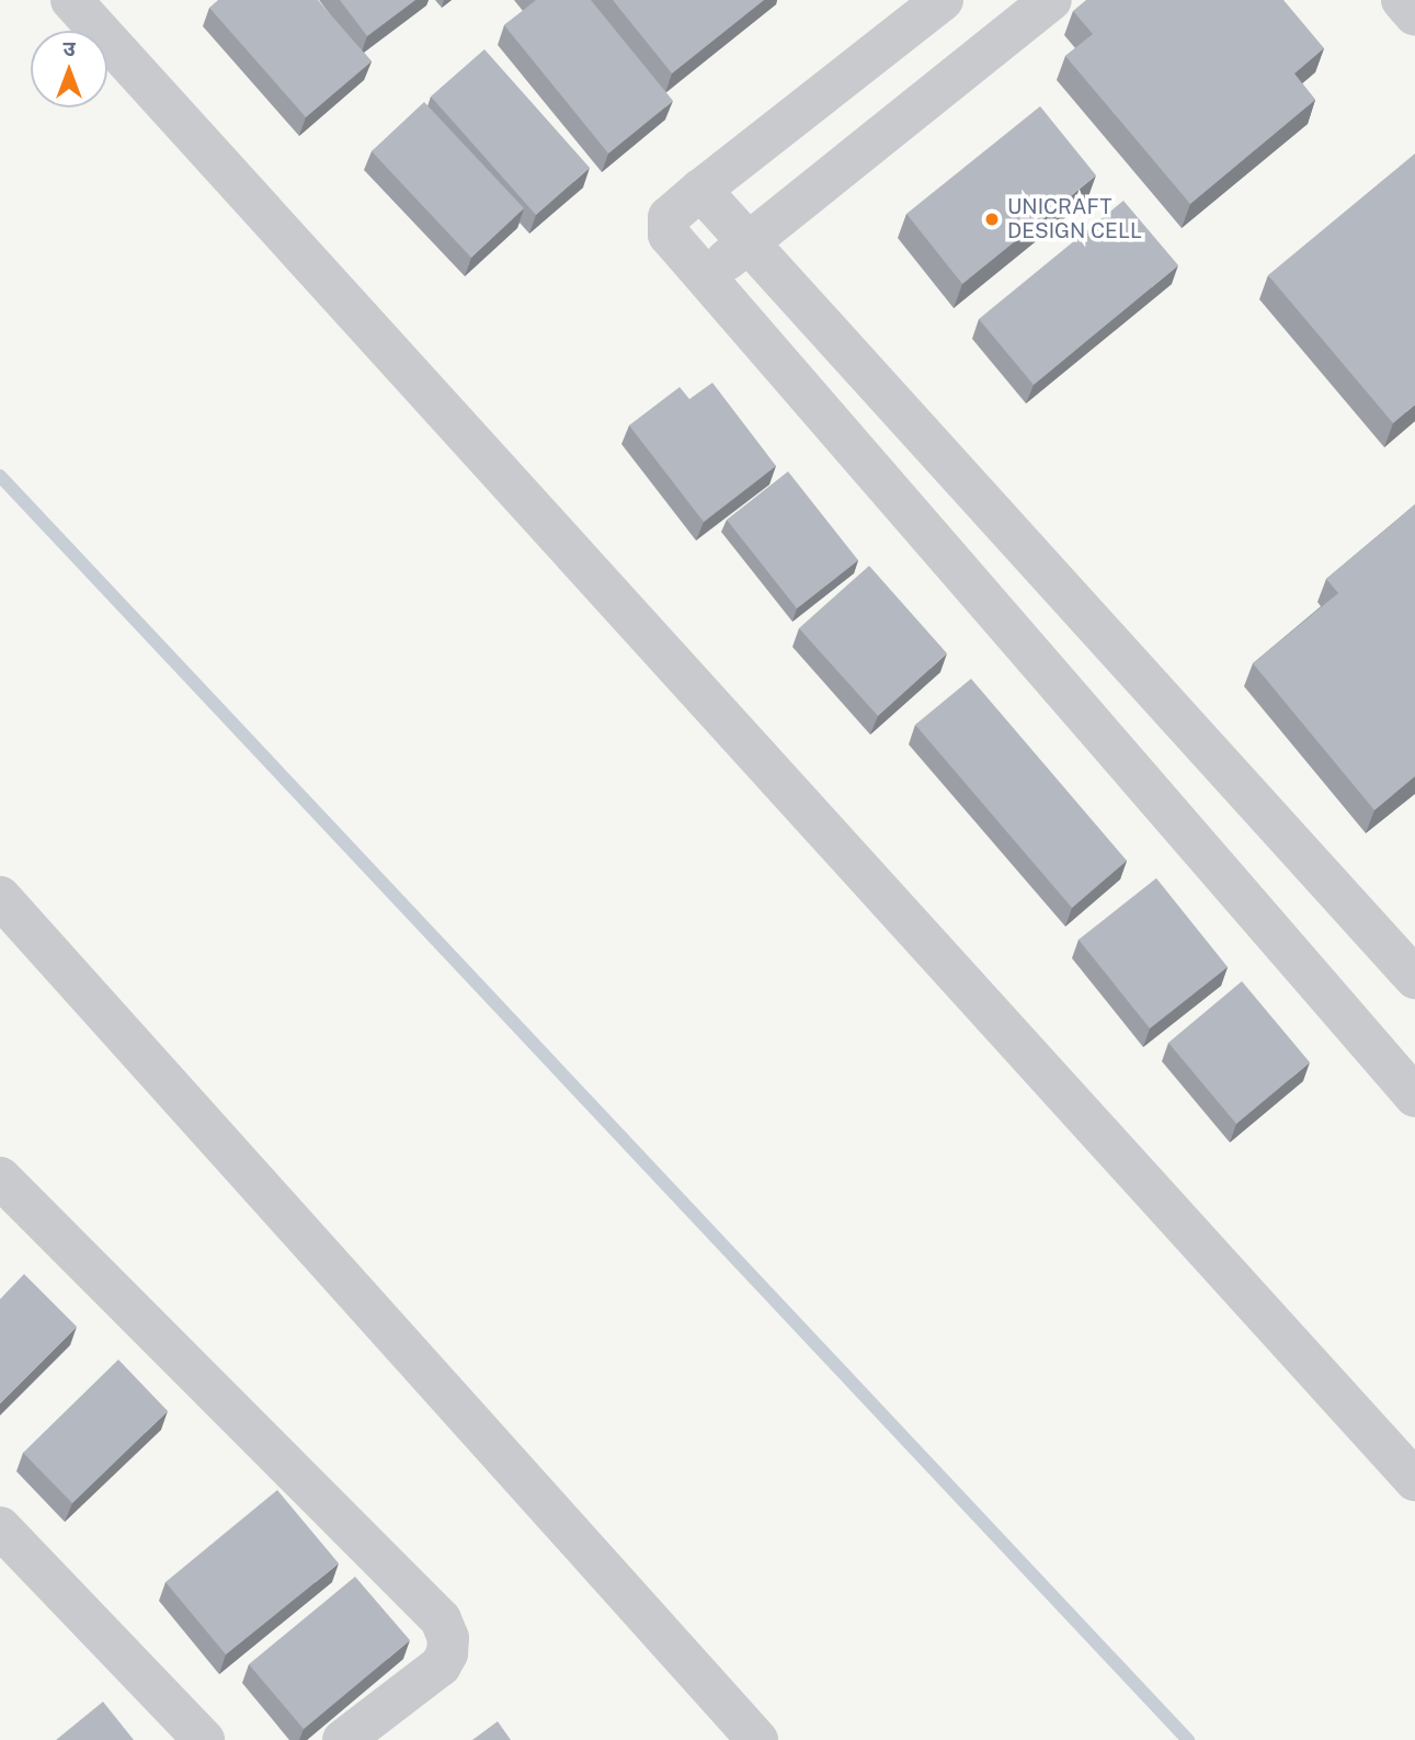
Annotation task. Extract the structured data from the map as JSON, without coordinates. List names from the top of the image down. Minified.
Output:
{"places":["UNICRAFT DESIGN CELL"],"north":"top"}
